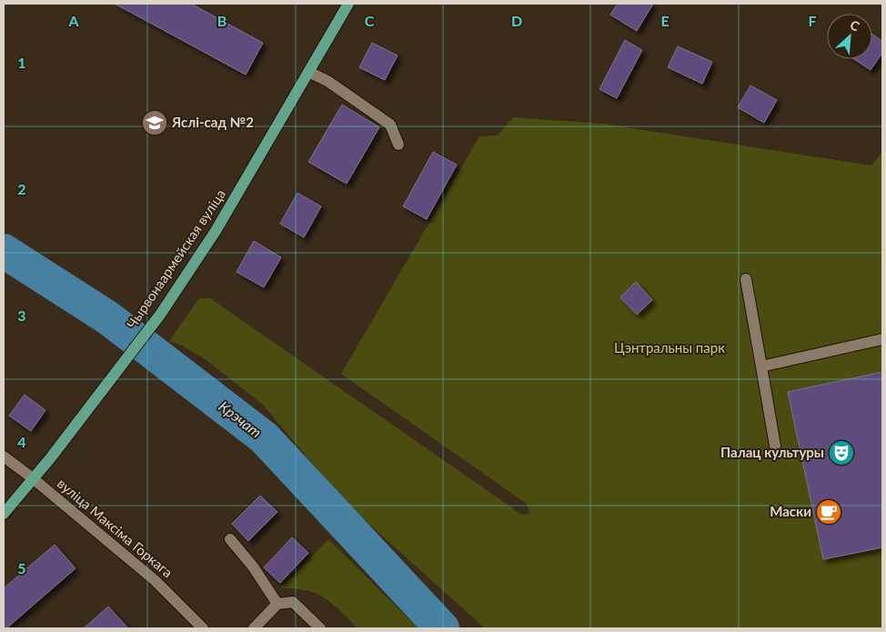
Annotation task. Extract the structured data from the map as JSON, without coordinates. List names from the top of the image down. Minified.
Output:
{"streets":{"main road":["Чырвонаармейская вуліца"],"street":["вуліца Максіма Горкага"]},"crossings":[["Чырвонаармейская вуліца","вуліца Максіма Горкага"]],"water":["Крэчат"],"parks":["Цэнтральны парк"],"places":{"school or university":["Яслі-сад №2"],"theatre":["Палац культуры"],"cafe":["Маски"]},"north":"top right","grid":{"columns":["A","B","C","D","E","F"],"rows":["1","2","3","4","5"]}}
